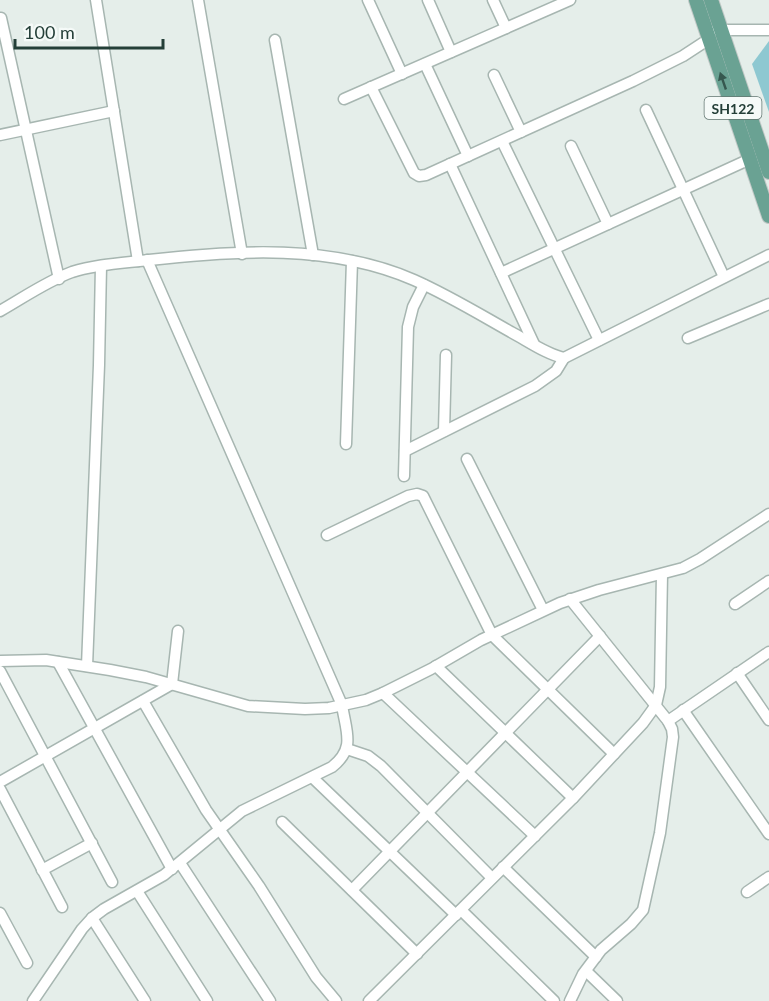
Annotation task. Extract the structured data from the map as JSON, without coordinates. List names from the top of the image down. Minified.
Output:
{"streets":{"main road":["SH122"]},"scale_bar":"100 m"}
